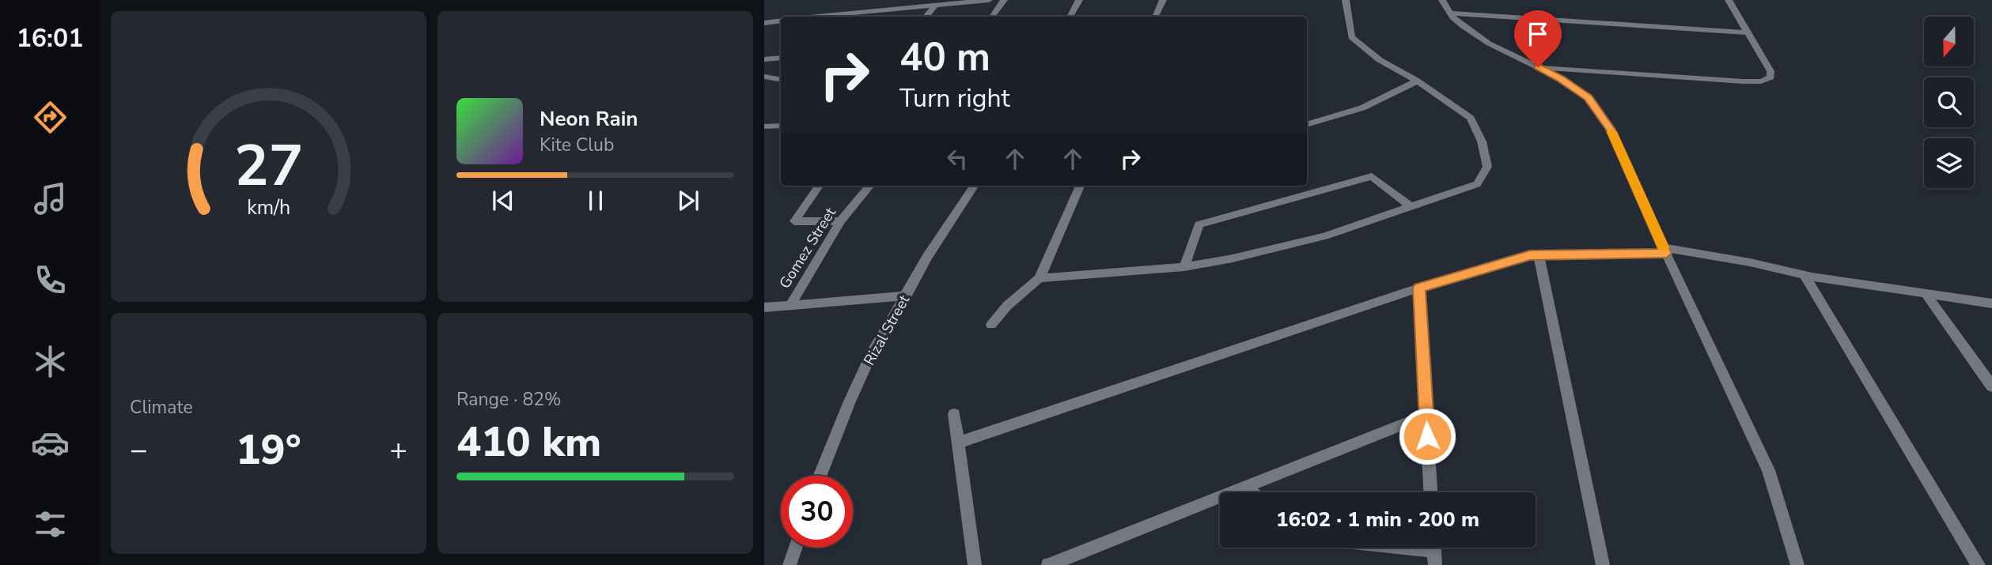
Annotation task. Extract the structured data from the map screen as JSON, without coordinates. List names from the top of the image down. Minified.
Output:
{"streets":{"street":["Gomez Street","Rizal Street"]},"north":"bottom","page":{"tabs":"16:01","turn":["40 m","Turn right"],"song":["Neon Rain","Kite Club"],"tile":["Climate",["Range · 82%","410 km"]],"heat":["−","19°","+"],"limit":"30","trip":"16:02 · 1 min · 200 m","gauge":["27","km/h"]}}
